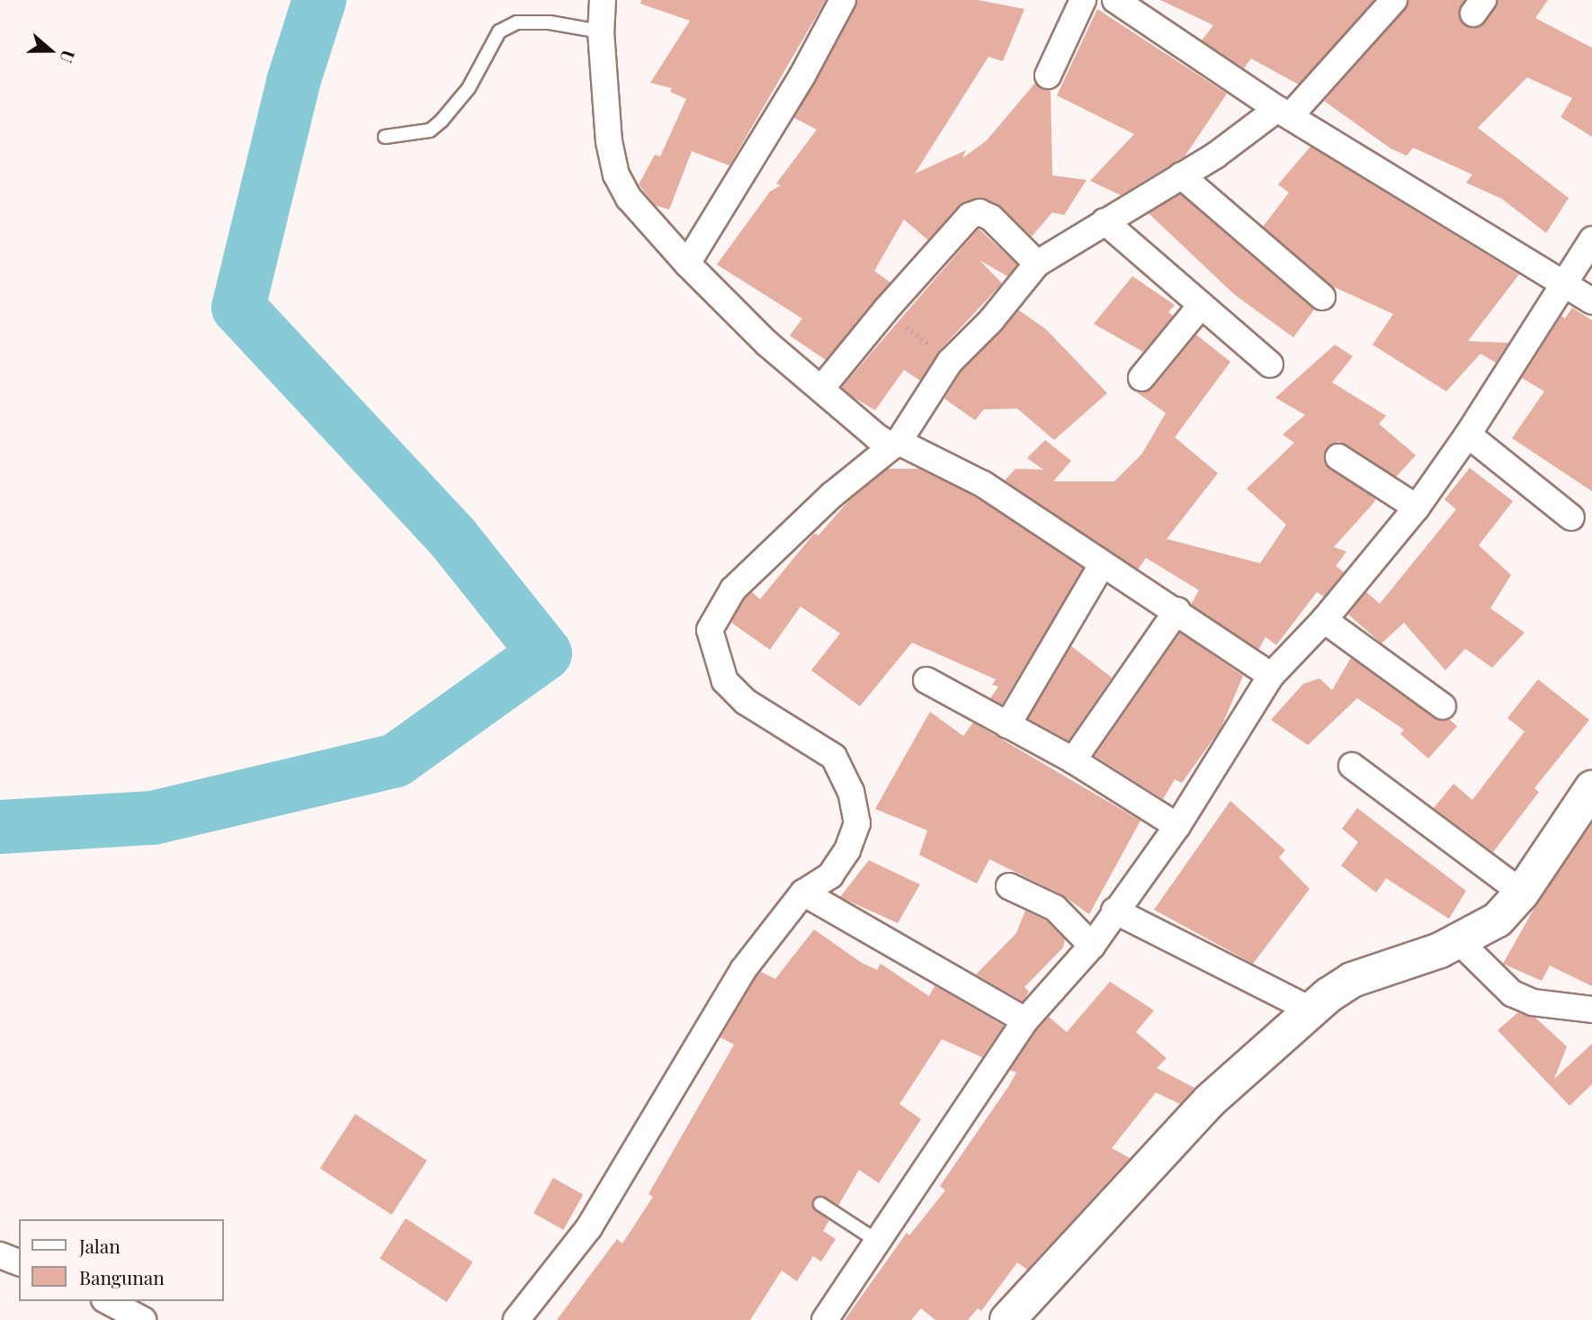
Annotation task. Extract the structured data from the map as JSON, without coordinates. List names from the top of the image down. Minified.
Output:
{"legend":["Jalan","Bangunan"],"north":"right"}
